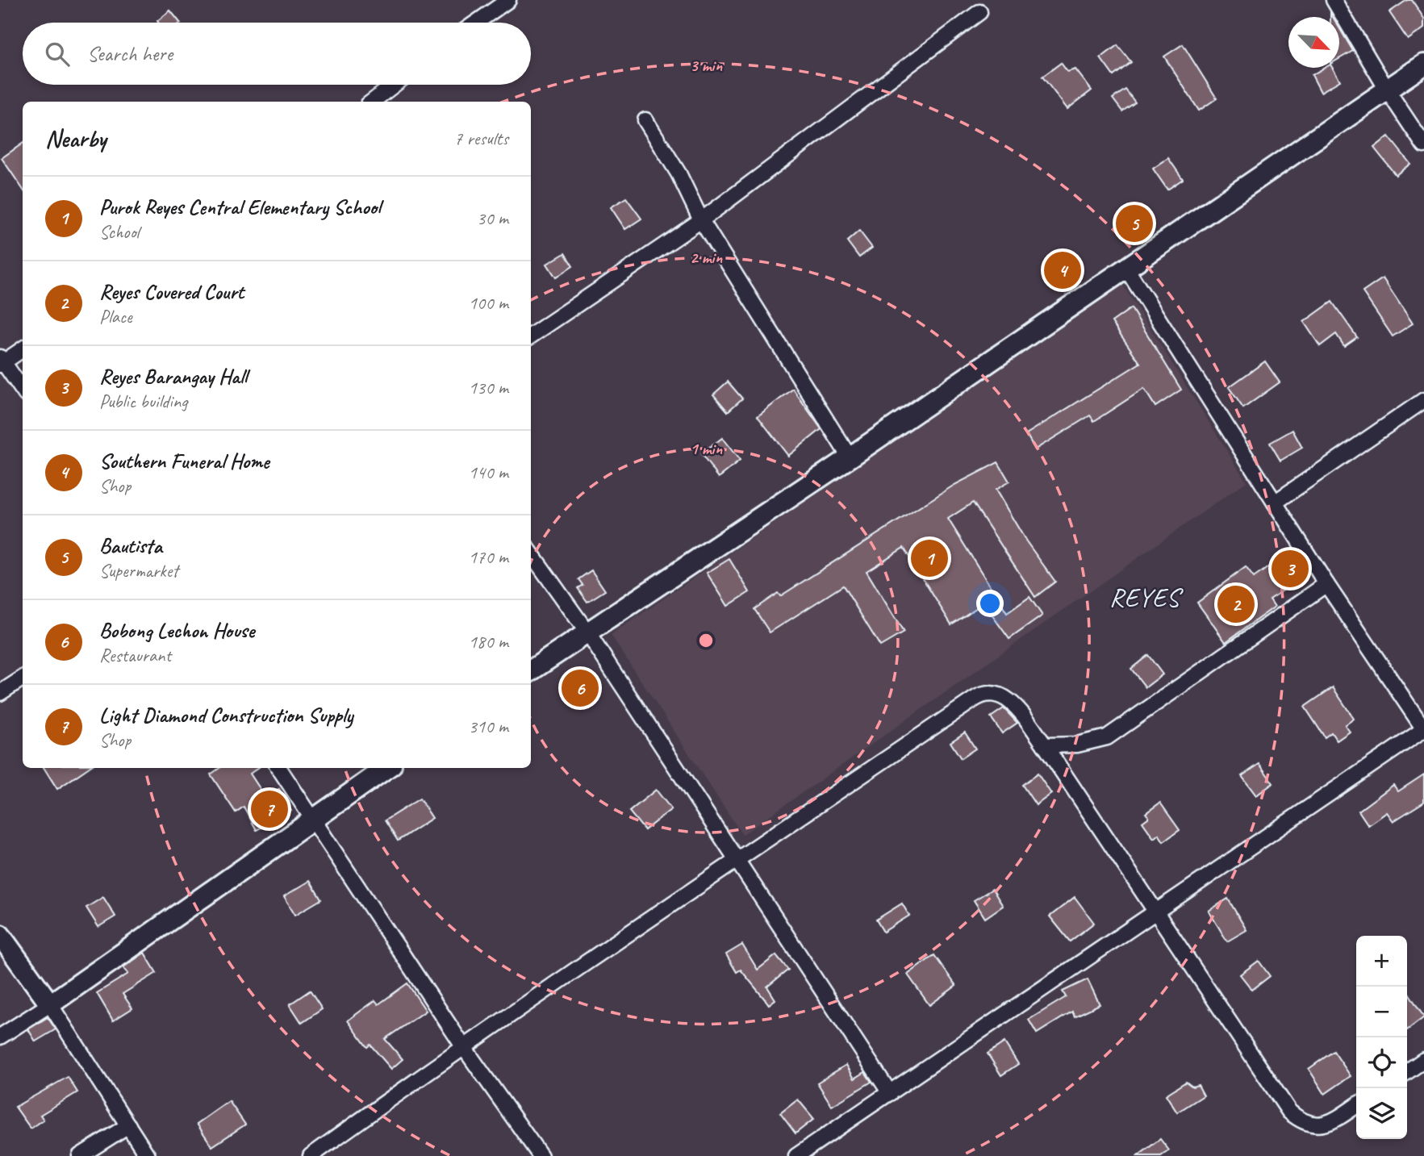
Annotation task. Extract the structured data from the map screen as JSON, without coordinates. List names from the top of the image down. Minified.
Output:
{"districts":["REYES"],"north":"bottom right","page":{"search":"Search here","heading":["Nearby","7 results"],"list":[{"mark":"1","name":"Purok Reyes Central Elementary School","note":"School","value":"30 m"},{"mark":"2","name":"Reyes Covered Court","note":"Place","value":"100 m"},{"mark":"3","name":"Reyes Barangay Hall","note":"Public building","value":"130 m"},{"mark":"4","name":"Southern Funeral Home","note":"Shop","value":"140 m"},{"mark":"5","name":"Bautista","note":"Supermarket","value":"170 m"},{"mark":"6","name":"Bobong Lechon House","note":"Restaurant","value":"180 m"},{"mark":"7","name":"Light Diamond Construction Supply","note":"Shop","value":"310 m"}],"pins":["5","4","1","3","2","6","7"],"map_buttons":["+","−"]},"rings":["3 min","2 min","1 min"]}
